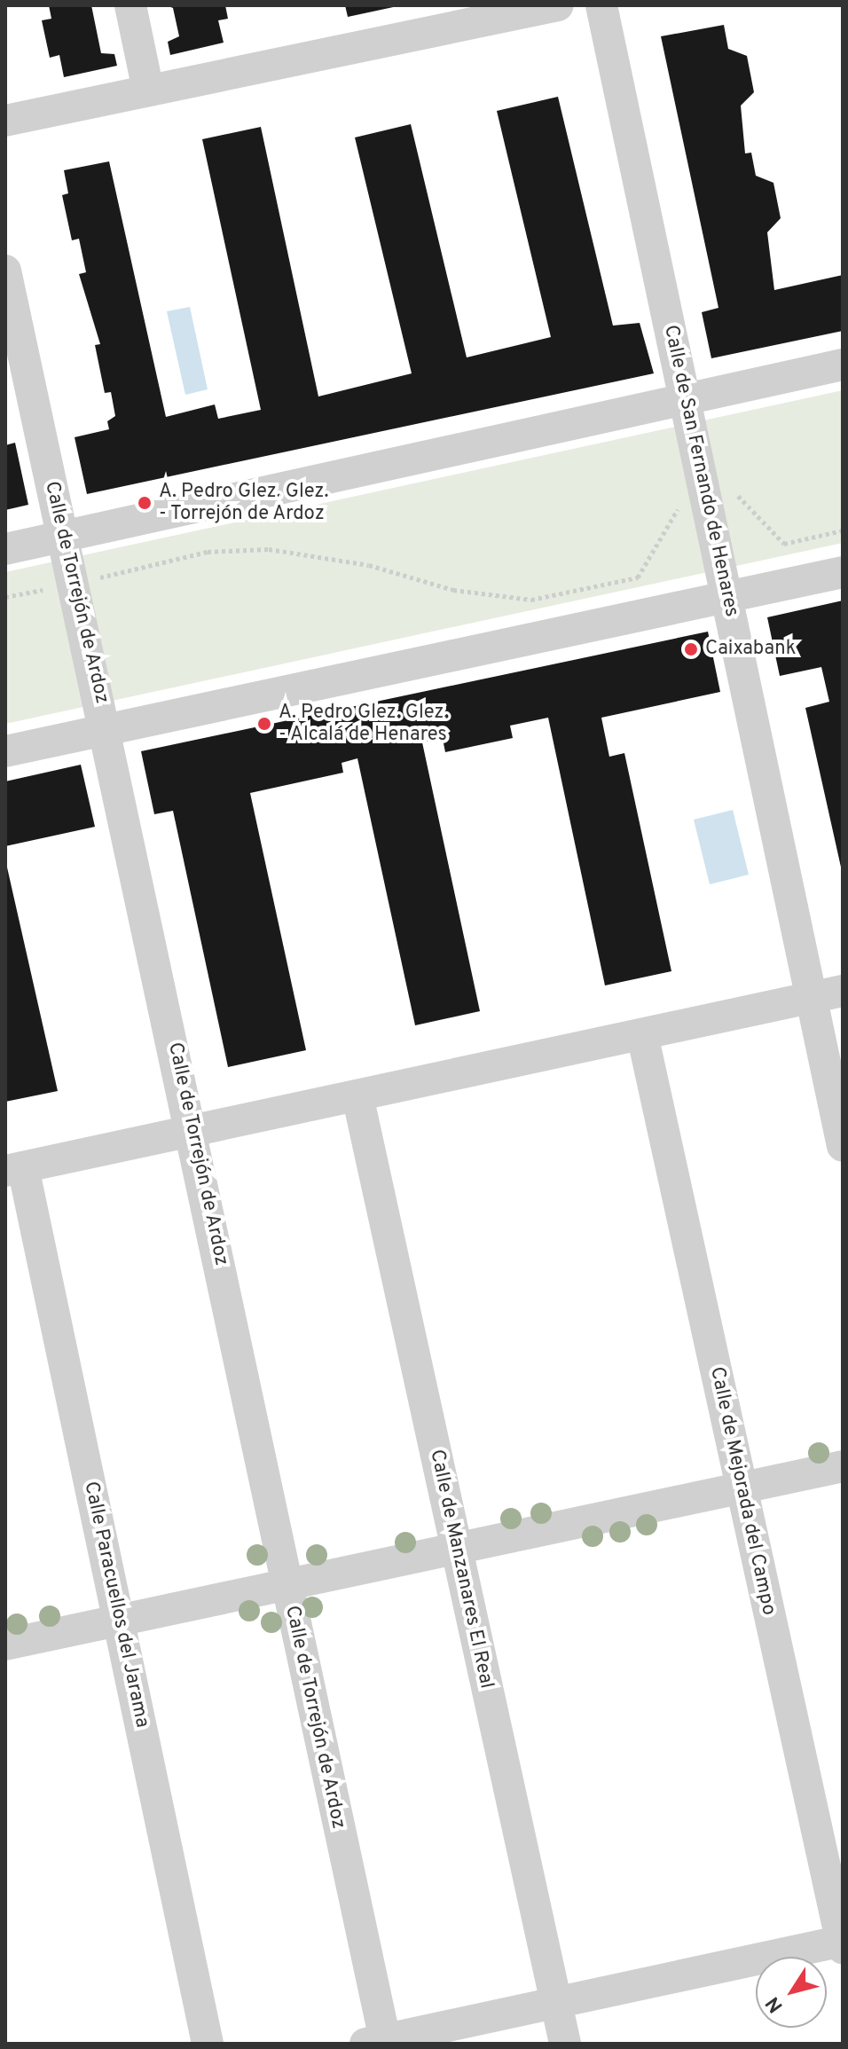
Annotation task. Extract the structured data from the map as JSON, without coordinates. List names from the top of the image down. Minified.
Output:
{"streets":{"street":["Calle de San Fernando de Henares","Calle de Torrejón de Ardoz","Calle de Mejorada del Campo","Calle de Manzanares El Real","Calle Paracuellos del Jarama"]},"places":["A. Pedro Glez. Glez. - Torrejón de Ardoz","Caixabank","A. Pedro Glez. Glez. - Alcalá de Henares"],"north":"bottom left"}
